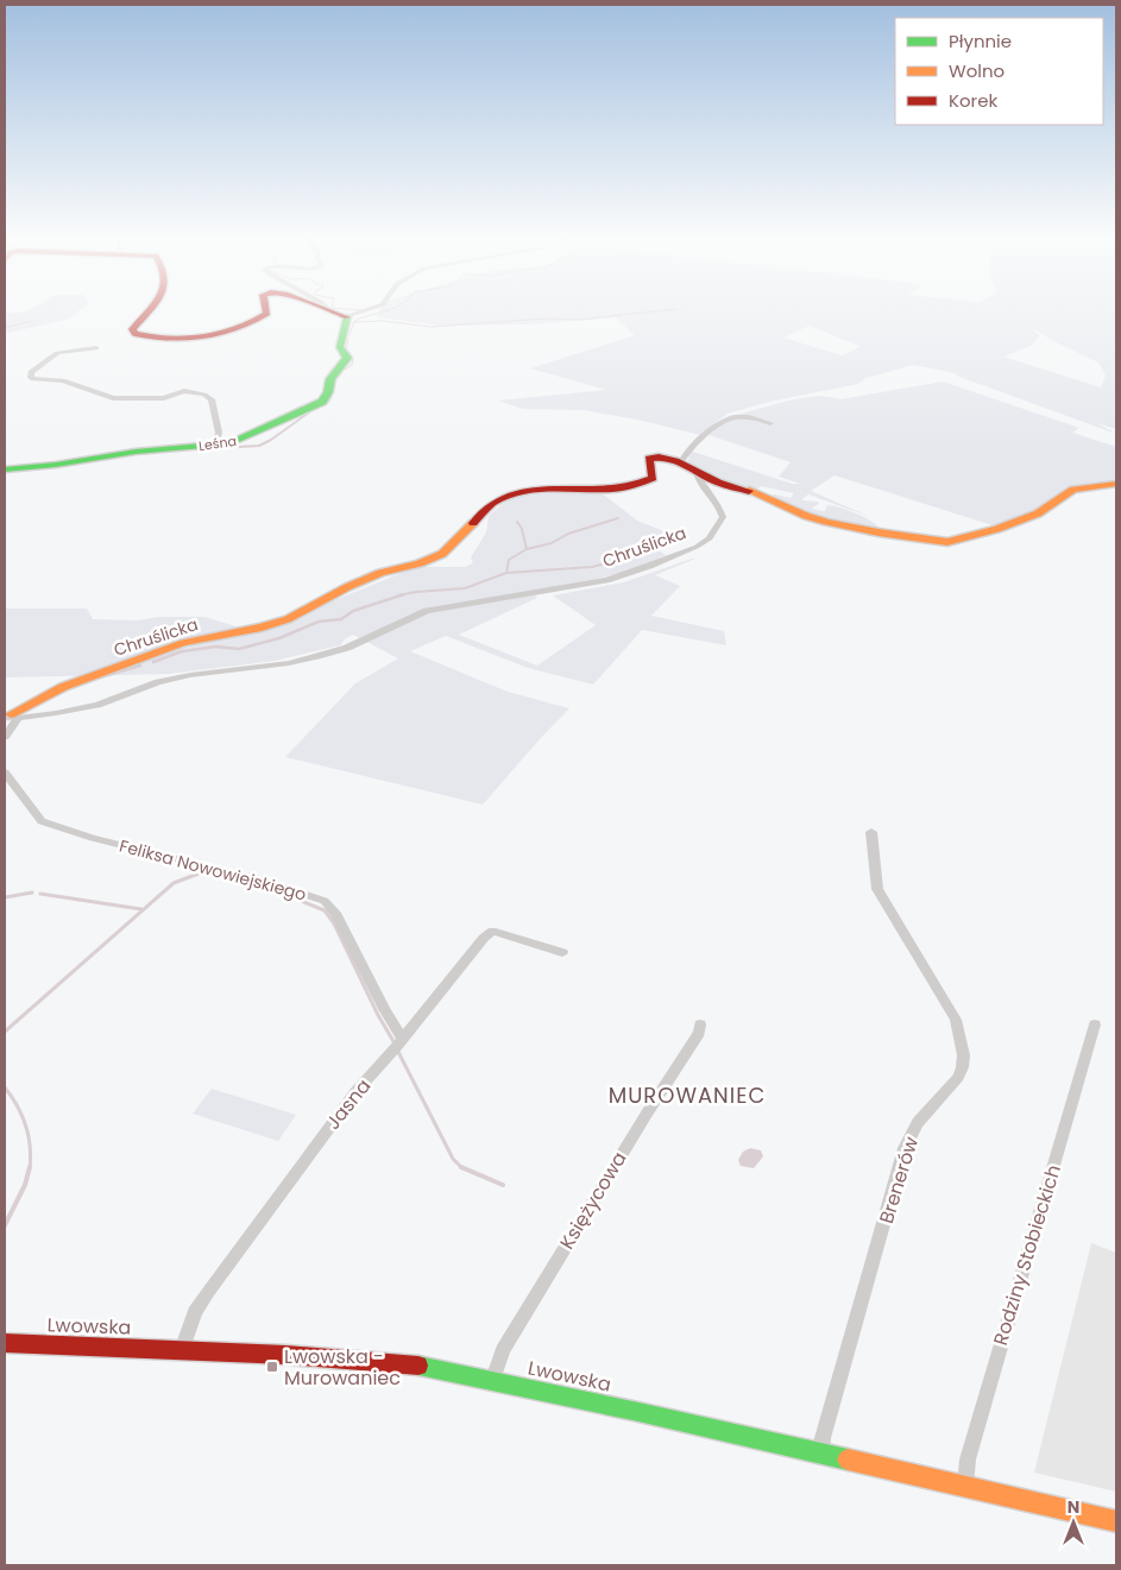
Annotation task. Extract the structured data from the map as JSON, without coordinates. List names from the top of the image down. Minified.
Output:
{"streets":{"street":["Leśna","Chruślicka","Feliksa Nowowiejskiego","Jasna","Brenerów","Księżycowa","Rodziny Stobieckich","Lwowska"]},"crossings":[["Feliksa Nowowiejskiego","Jasna"],["Jasna","Lwowska"],["Brenerów","Lwowska"],["Księżycowa","Lwowska"],["Rodziny Stobieckich","Lwowska"]],"districts":["MUROWANIEC"],"places":{"transit":["Lwowska - Murowaniec"]},"legend":["Płynnie","Wolno","Korek"],"north":"top"}
